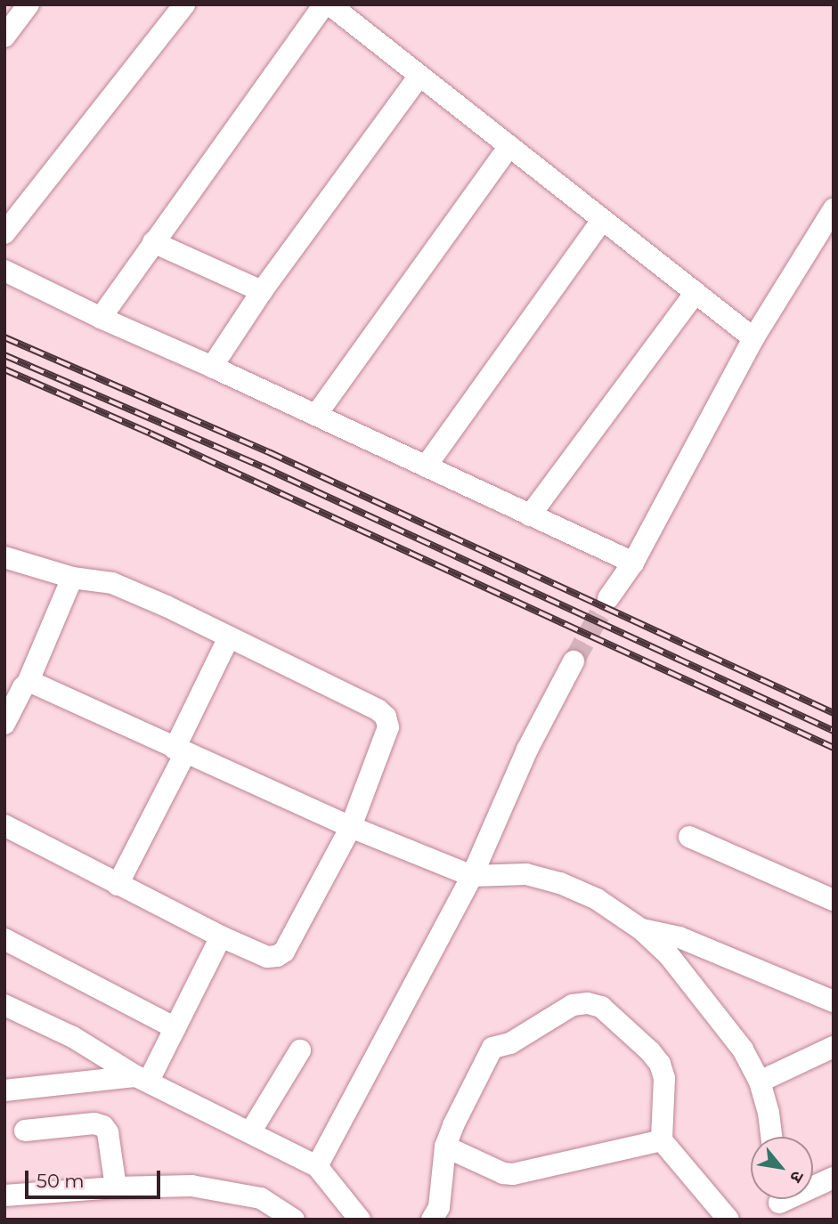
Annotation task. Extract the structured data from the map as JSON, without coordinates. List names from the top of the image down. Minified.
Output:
{"scale_bar":"50 m","north":"bottom right"}
